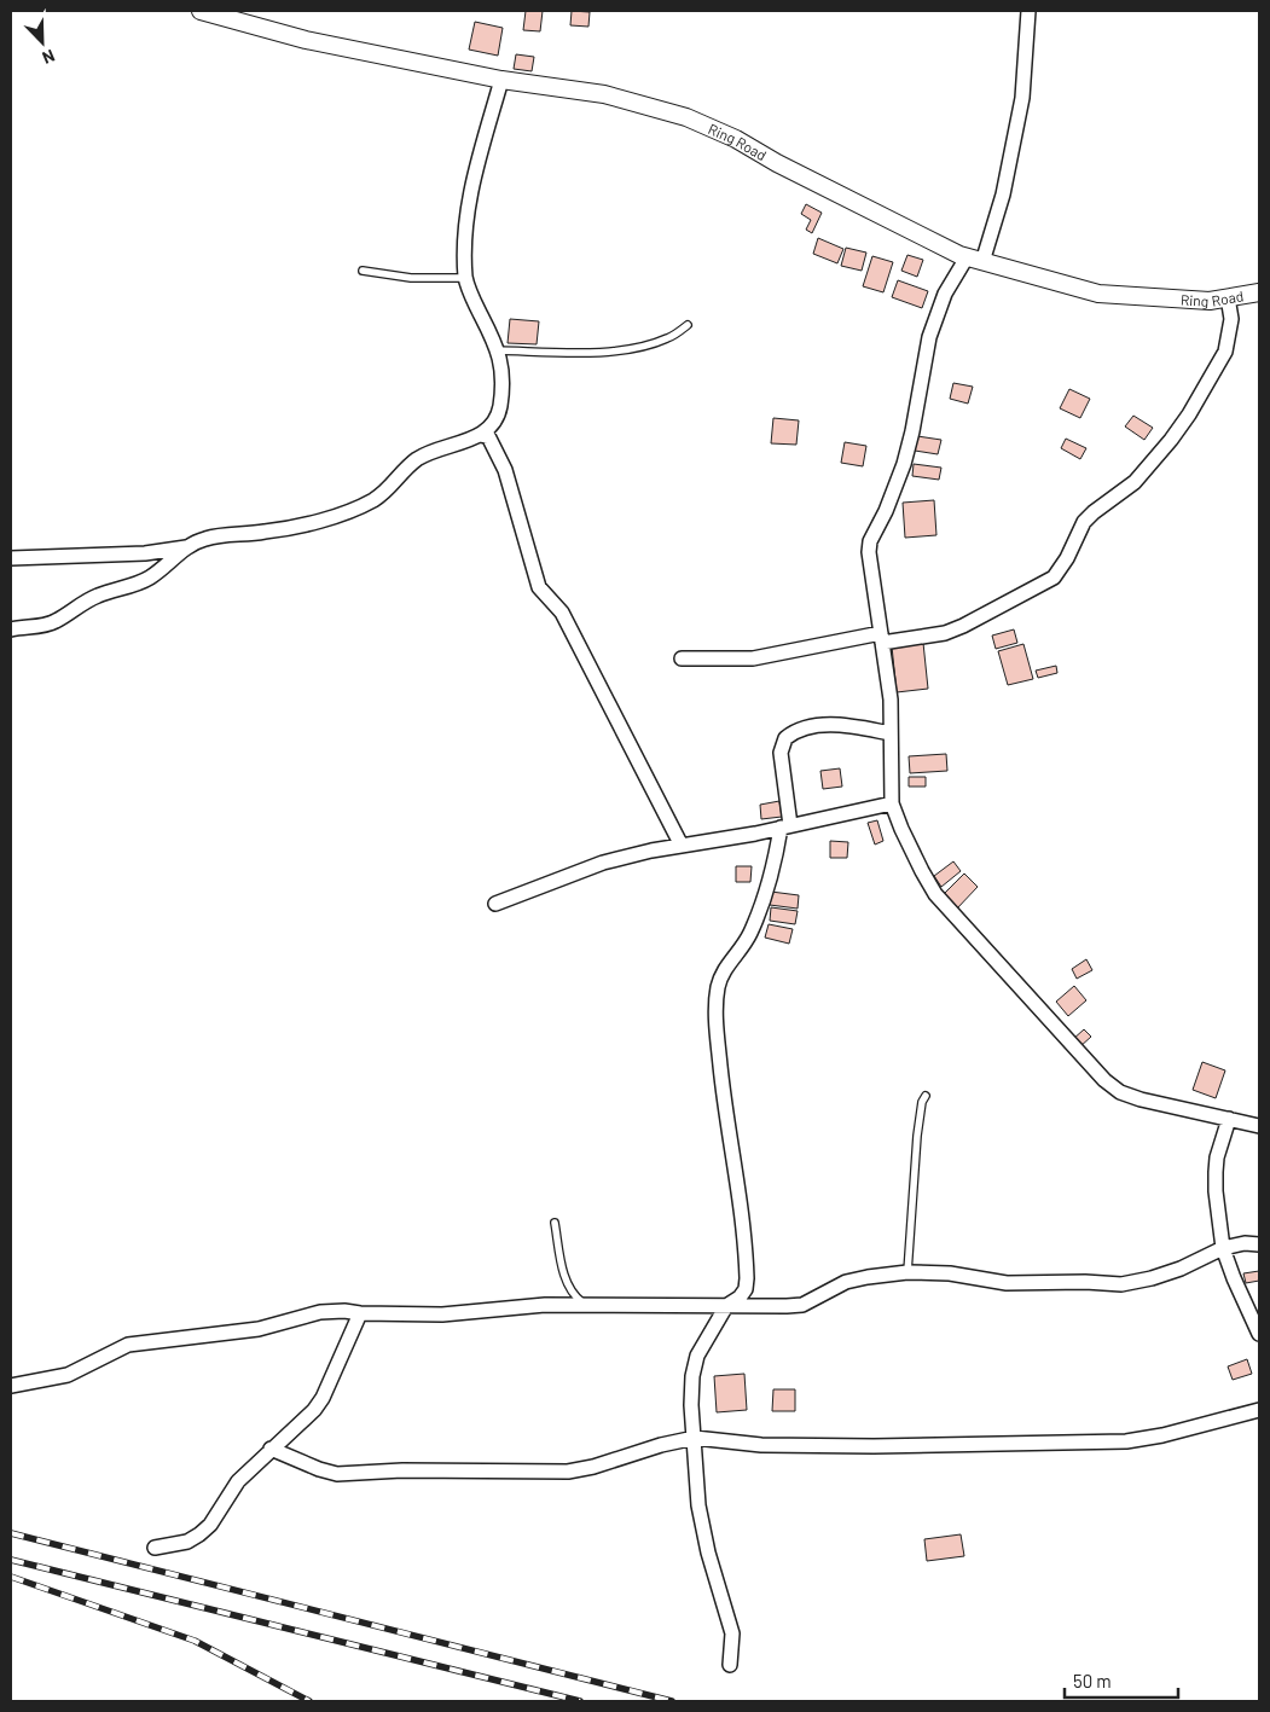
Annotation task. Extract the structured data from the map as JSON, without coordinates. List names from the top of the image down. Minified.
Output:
{"streets":{"street":["Ring Road"]},"scale_bar":"50 m","north":"bottom right"}
